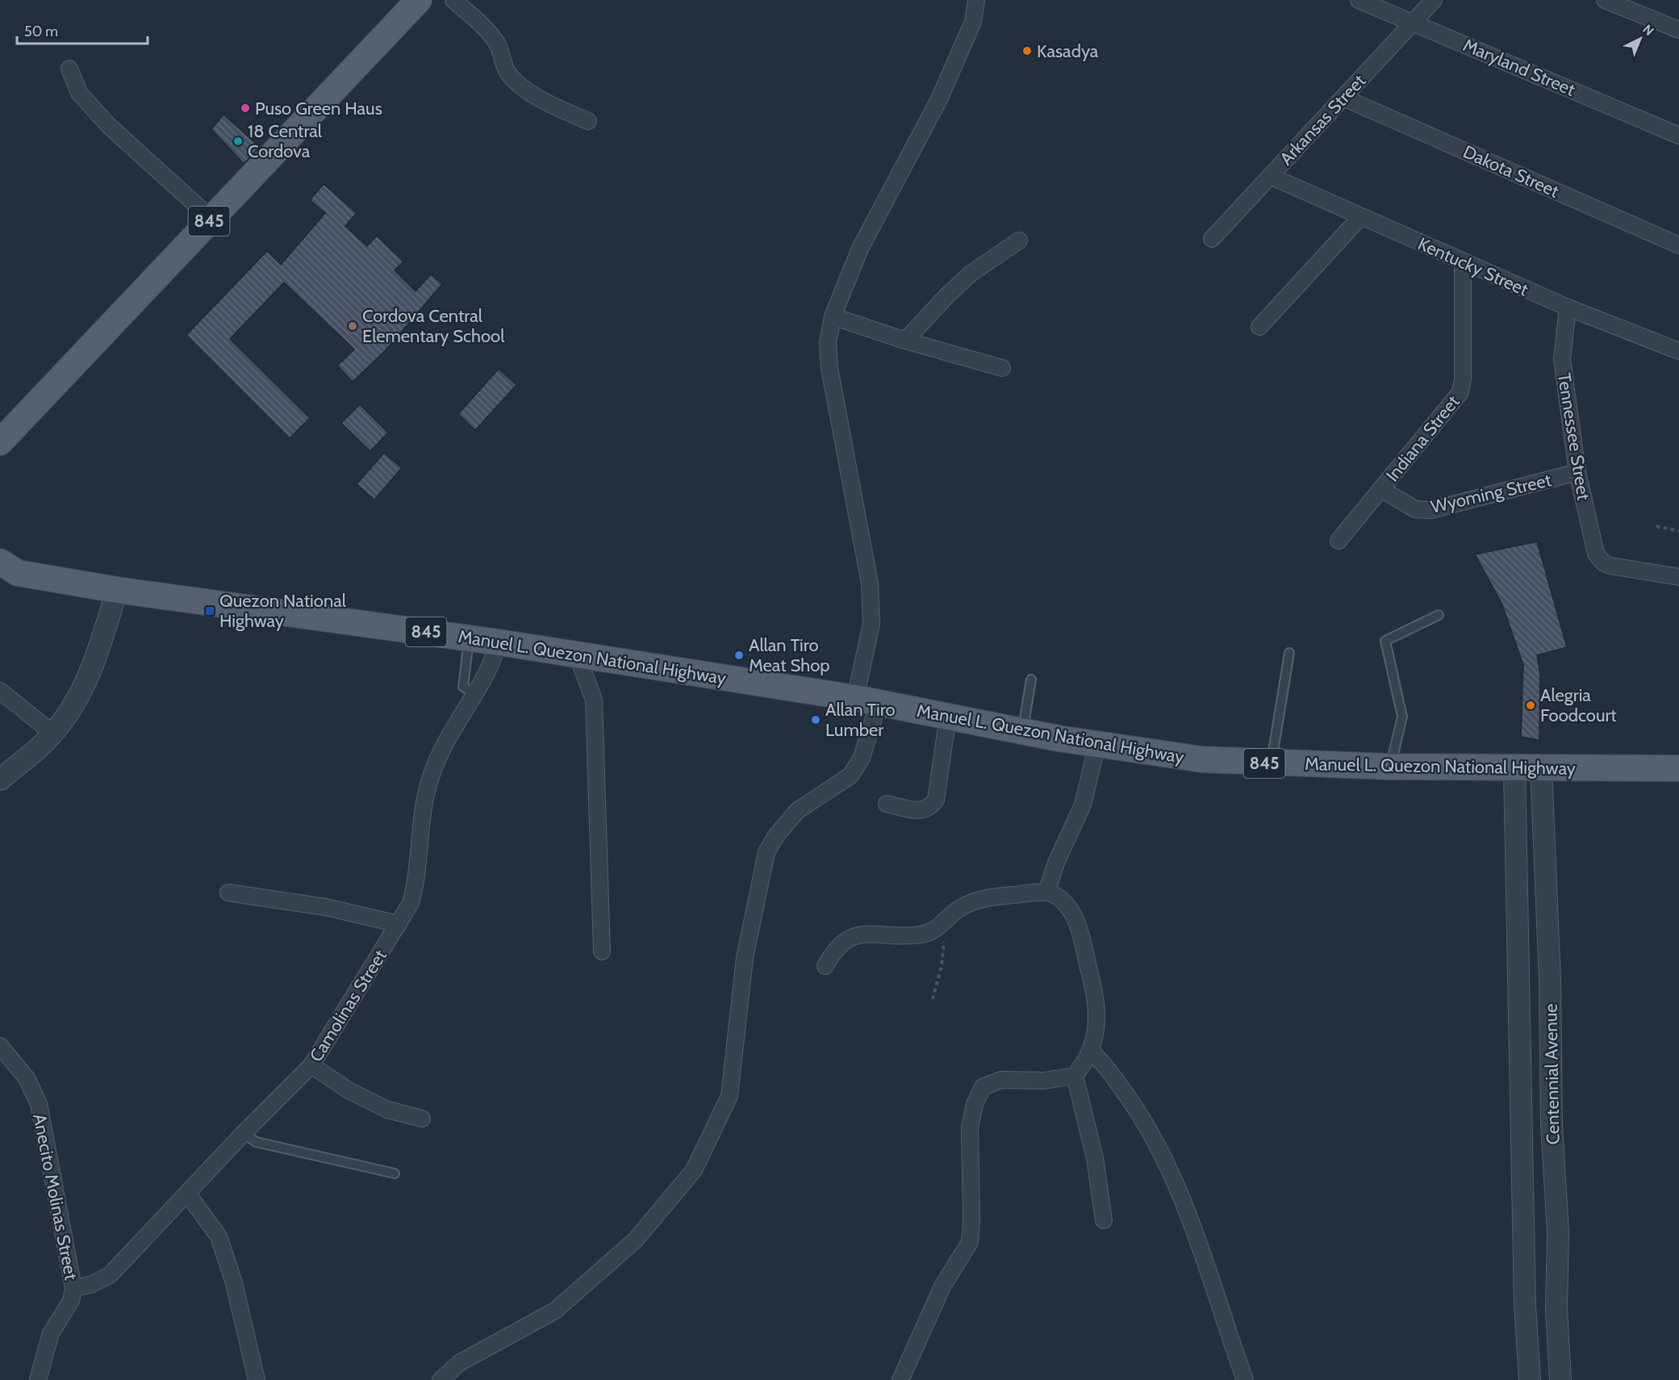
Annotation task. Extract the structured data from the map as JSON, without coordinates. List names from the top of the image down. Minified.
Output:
{"streets":{"main road":["845","Manuel L. Quezon National Highway"],"street":["Maryland Street","Arkansas Street","Dakota Street","Kentucky Street","Tennessee Street","Indiana Street","Wyoming Street","Camolinas Street","Centennial Avenue","Anecito Molinas Street"]},"crossings":[["Maryland Street","Arkansas Street"],["Arkansas Street","Dakota Street"],["Arkansas Street","Kentucky Street"],["Kentucky Street","Tennessee Street"],["Kentucky Street","Indiana Street"],["Tennessee Street","Wyoming Street"],["Indiana Street","Wyoming Street"],["Manuel L. Quezon National Highway","Camolinas Street"],["Manuel L. Quezon National Highway","Centennial Avenue"],["Camolinas Street","Anecito Molinas Street"]],"places":{"other":["Kasadya","Puso Green Haus","18 Central Cordova","Cordova Central Elementary School","Allan Tiro Meat Shop","Alegria Foodcourt","Allan Tiro Lumber"],"transit":["Quezon National Highway"]},"scale_bar":"50 m","north":"top right"}
